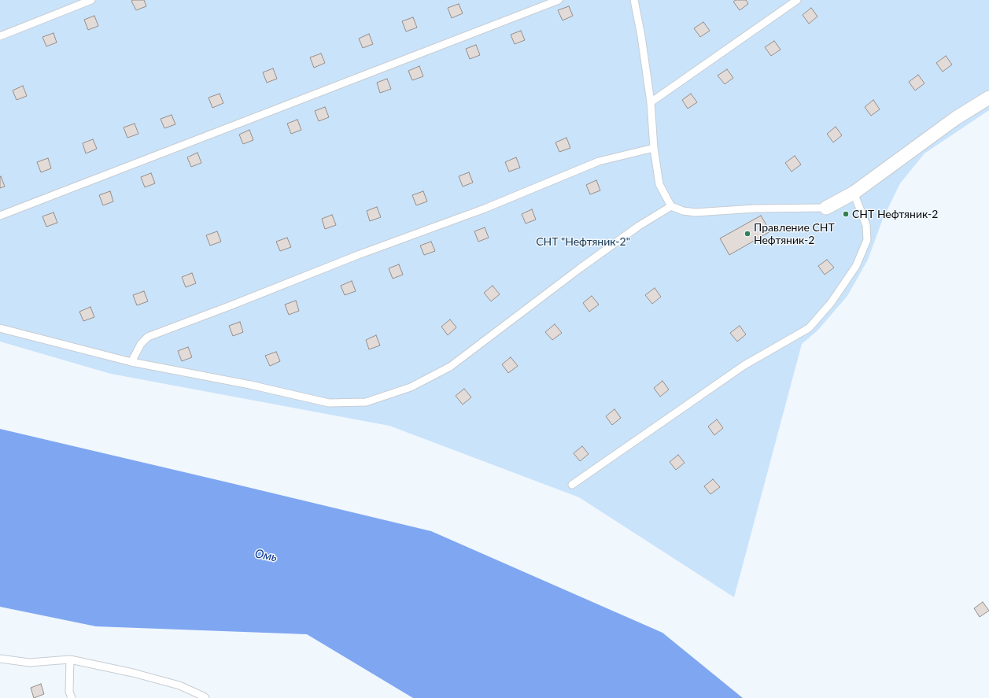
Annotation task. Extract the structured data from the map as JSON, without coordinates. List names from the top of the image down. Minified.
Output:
{"water":["Омь"],"parks":["СНТ \"Нефтяник-2\""],"places":["СНТ Нефтяник-2","Правление СНТ Нефтяник-2"]}
